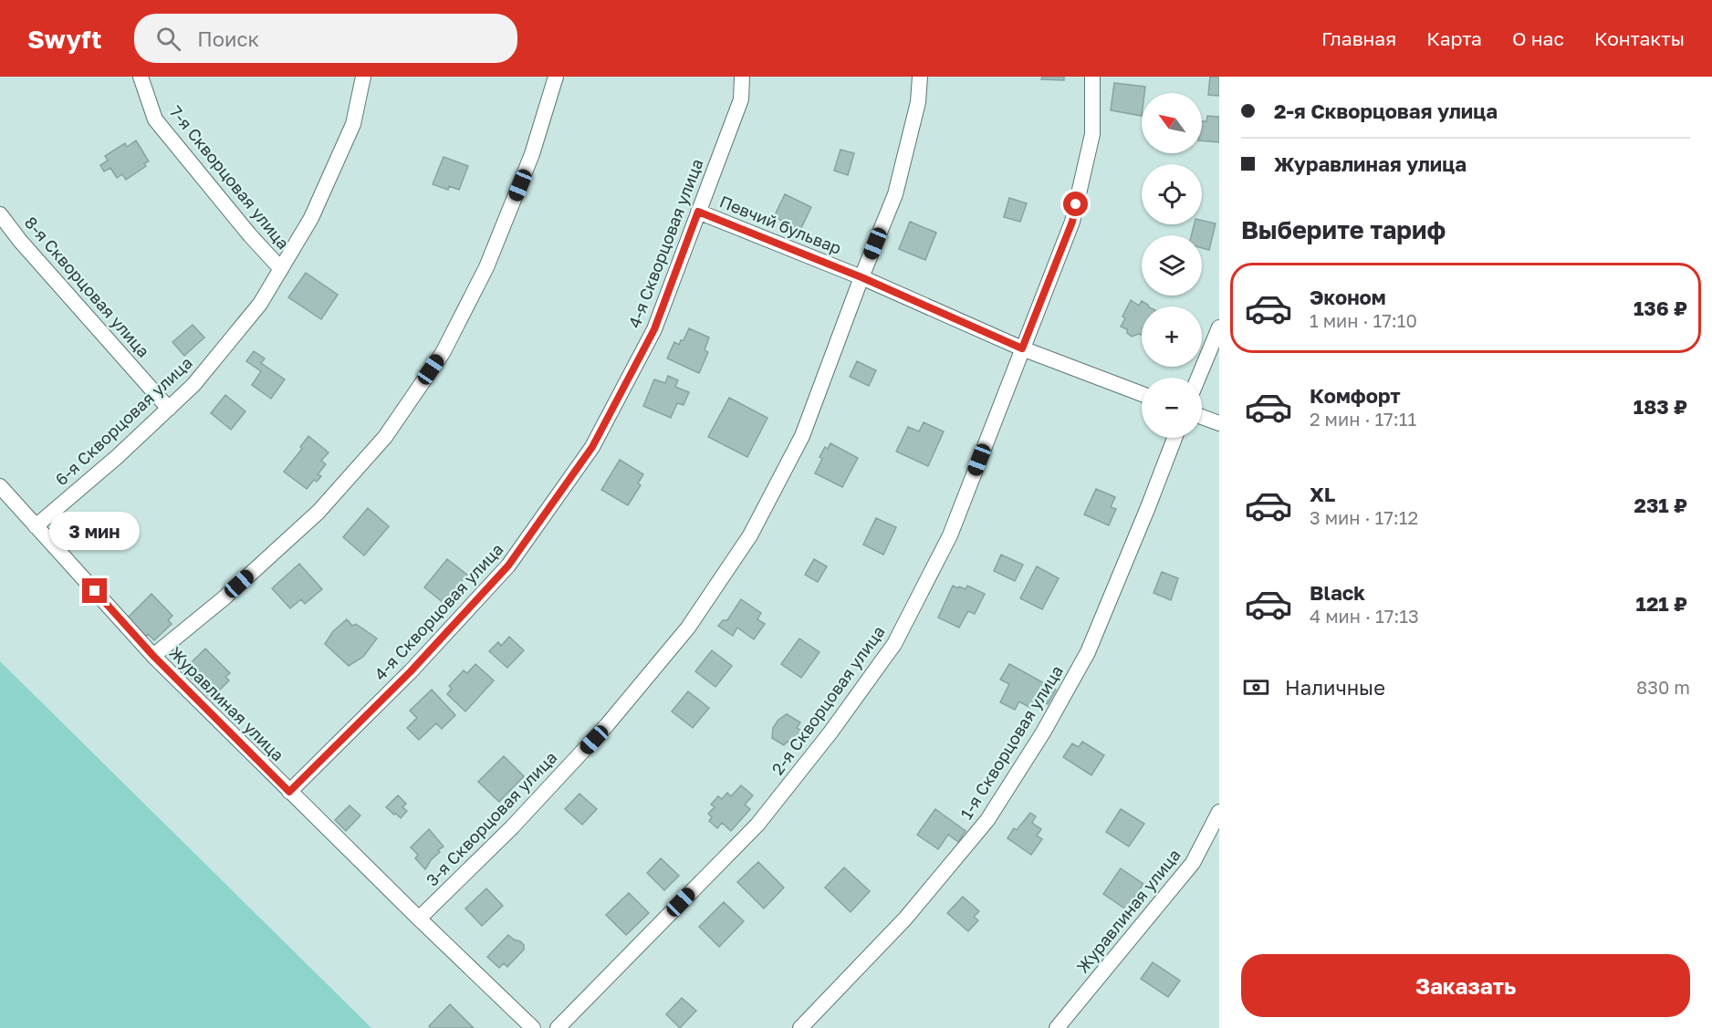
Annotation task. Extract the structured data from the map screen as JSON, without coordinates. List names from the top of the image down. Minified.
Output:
{"streets":{"street":["7-я Скворцовая улица","Певчий бульвар","4-я Скворцовая улица","8-я Скворцовая улица","6-я Скворцовая улица","2-я Скворцовая улица","Журавлиная улица","1-я Скворцовая улица","3-я Скворцовая улица"]},"crossings":[["7-я Скворцовая улица","6-я Скворцовая улица"],["Певчий бульвар","4-я Скворцовая улица"],["Певчий бульвар","2-я Скворцовая улица"],["Певчий бульвар","3-я Скворцовая улица"],["4-я Скворцовая улица","Журавлиная улица"],["8-я Скворцовая улица","6-я Скворцовая улица"],["6-я Скворцовая улица","Журавлиная улица"],["Журавлиная улица","3-я Скворцовая улица"]],"north":"top left","page":{"header":"Swyft","search":"Поиск","nav":["Главная","Карта","О нас","Контакты"],"banner":["2-я Скворцовая улица","Журавлиная улица"],"map_buttons":["+","−"],"heading":"Выберите тариф","list":[{"name":"Эконом","note":"1 мин · 17:10","value":"136 ₽"},{"name":"Комфорт","note":"2 мин · 17:11","value":"183 ₽"},{"name":"XL","note":"3 мин · 17:12","value":"231 ₽"},{"name":"Black","note":"4 мин · 17:13","value":"121 ₽"}],"bubble":"3 мин","pay":["Наличные","830 m"],"buttons":"Заказать"}}
